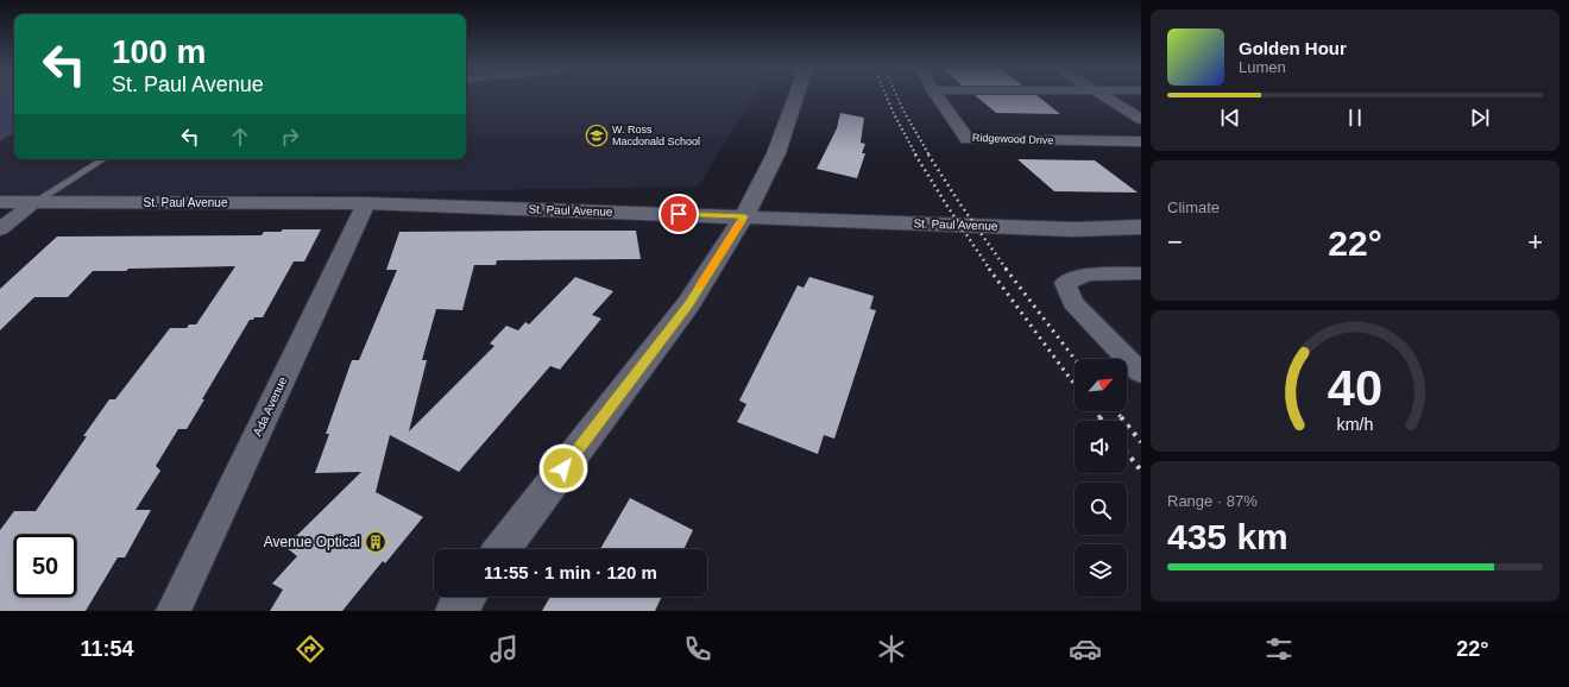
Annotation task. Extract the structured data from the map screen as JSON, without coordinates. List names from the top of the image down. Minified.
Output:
{"streets":{"main road":["St. Paul Avenue"],"street":["Ridgewood Drive","Ada Avenue"]},"crossings":[["St. Paul Avenue","Ada Avenue"]],"places":{"school or university":["W. Ross Macdonald School"],"building":["Avenue Optical"]},"north":"top right","page":{"turn":["100 m","St. Paul Avenue"],"song":["Golden Hour","Lumen"],"tile":["Climate",["Range · 87%","435 km"]],"heat":["−","22°","+"],"limit":"50","trip":"11:55 · 1 min · 120 m","tabs":["11:54","22°"],"gauge":["40","km/h"]}}
